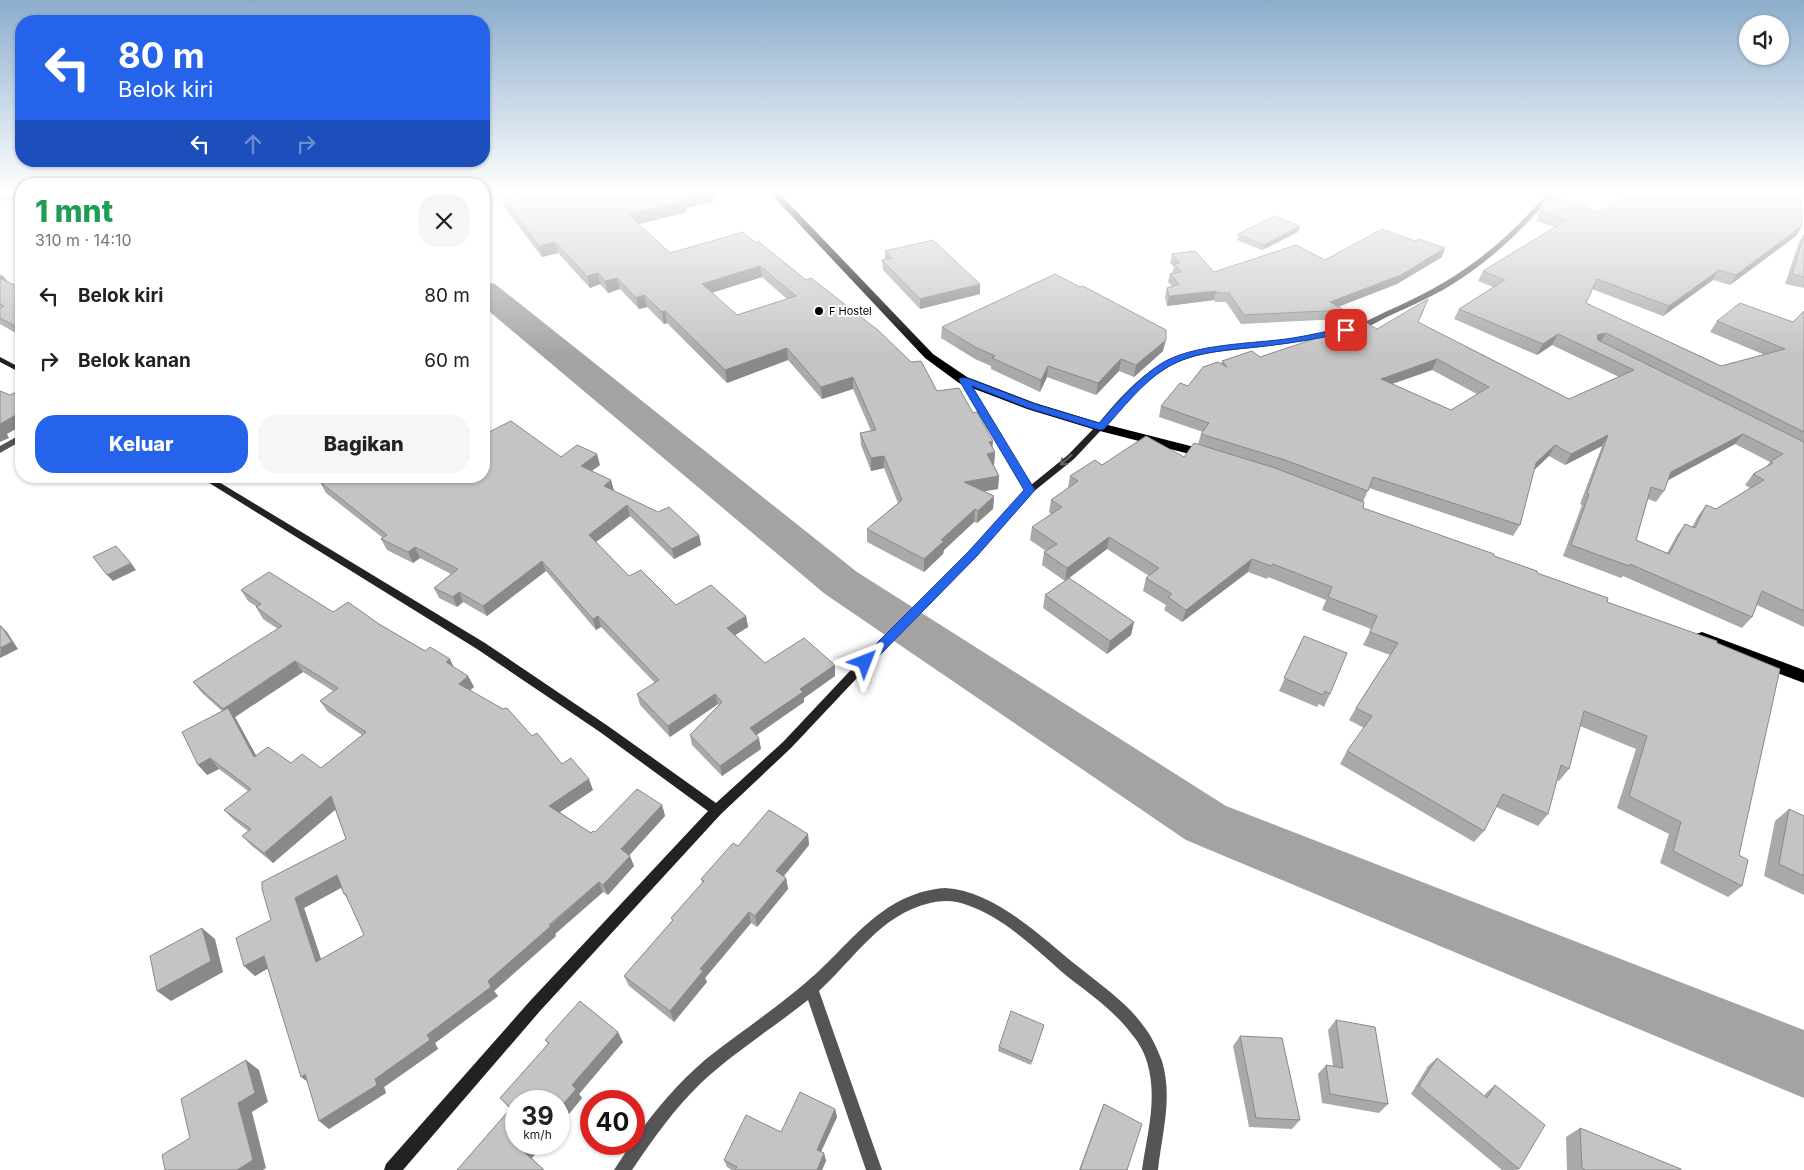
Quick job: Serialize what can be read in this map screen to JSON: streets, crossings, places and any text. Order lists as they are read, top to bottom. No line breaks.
{"places":["F Hostel"],"page":{"turn":["80 m","Belok kiri"],"heading":["1 mnt","310 m · 14:10"],"list":[{"name":"Belok kiri","value":"80 m"},{"name":"Belok kanan","value":"60 m"}],"buttons":["Keluar","Bagikan"],"speed":"39 km/h","limit":"40"}}
